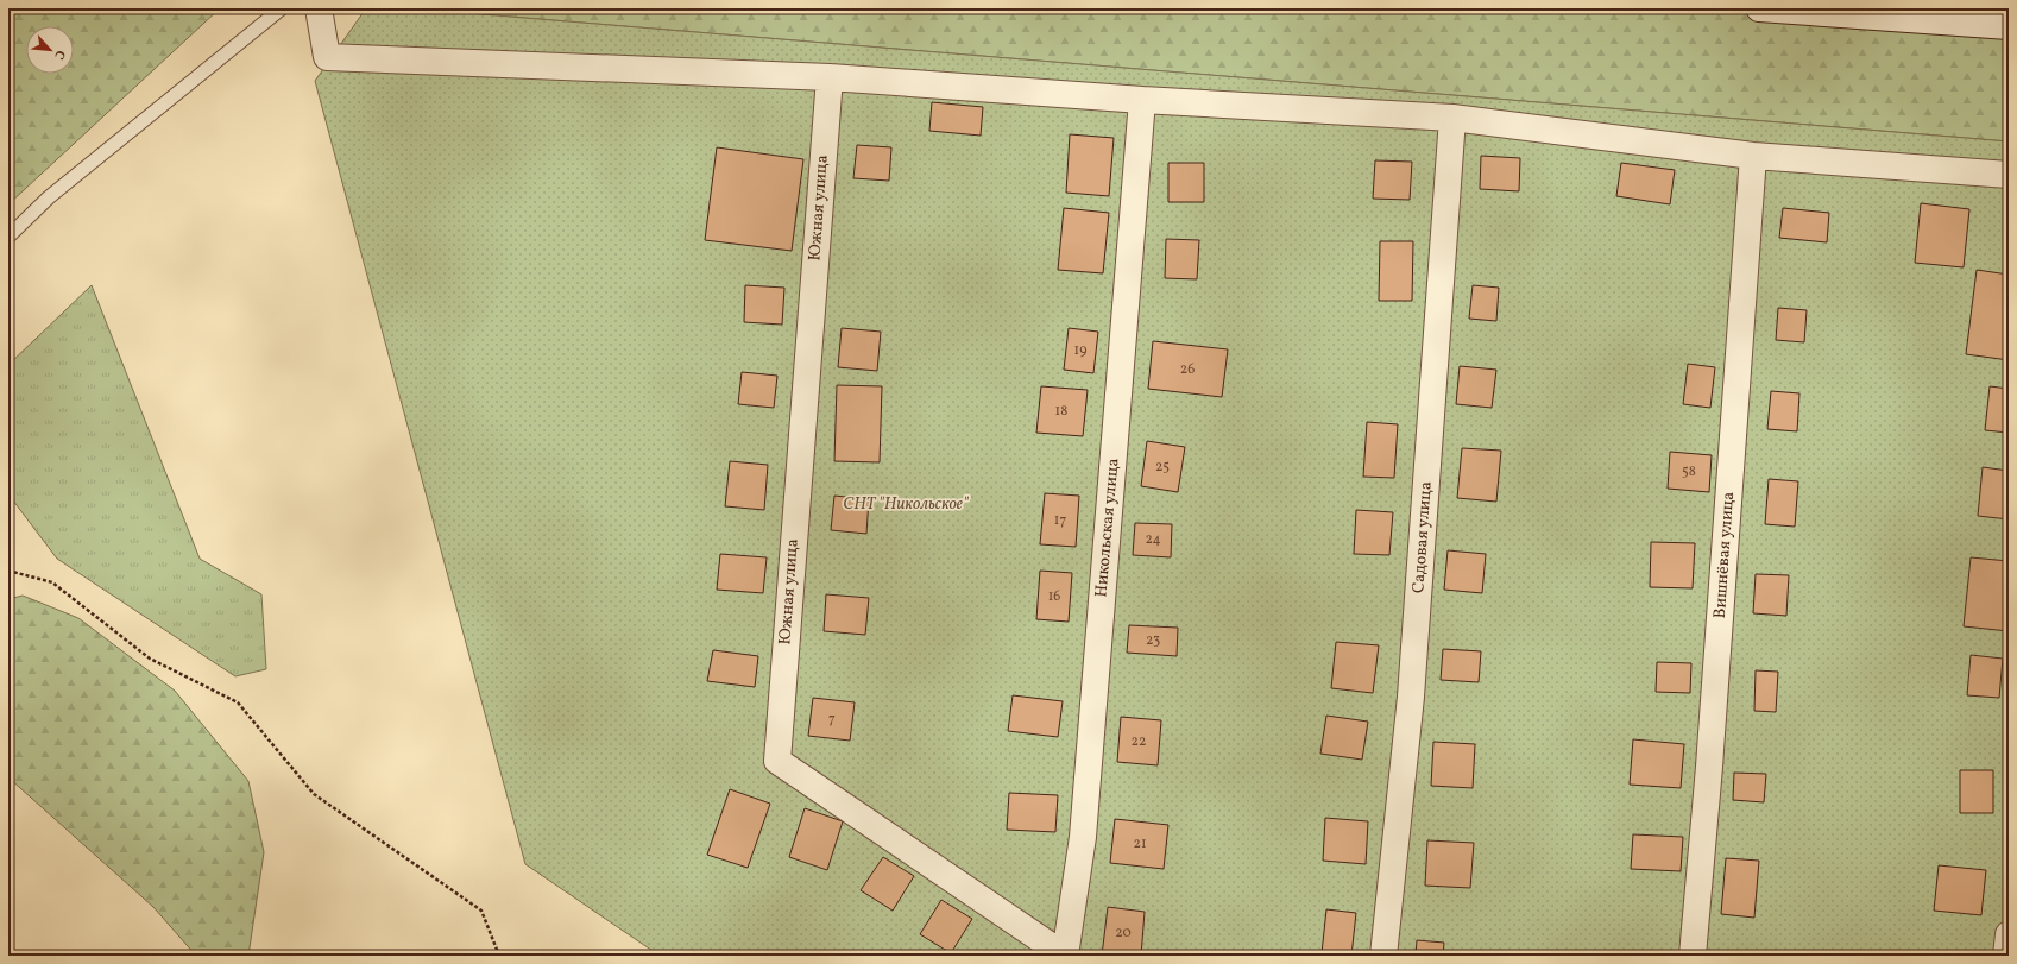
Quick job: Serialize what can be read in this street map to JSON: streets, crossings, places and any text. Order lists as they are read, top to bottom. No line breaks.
{"streets":{"street":["Южная улица","Никольская улица","Садовая улица","Вишнёвая улица"]},"crossings":[["Южная улица","Никольская улица"]],"parks":["СНТ \"Никольское\""],"house_numbers":["19","26","18","25","58","17","24","16","23","7","22","21","20"],"north":"bottom right"}
